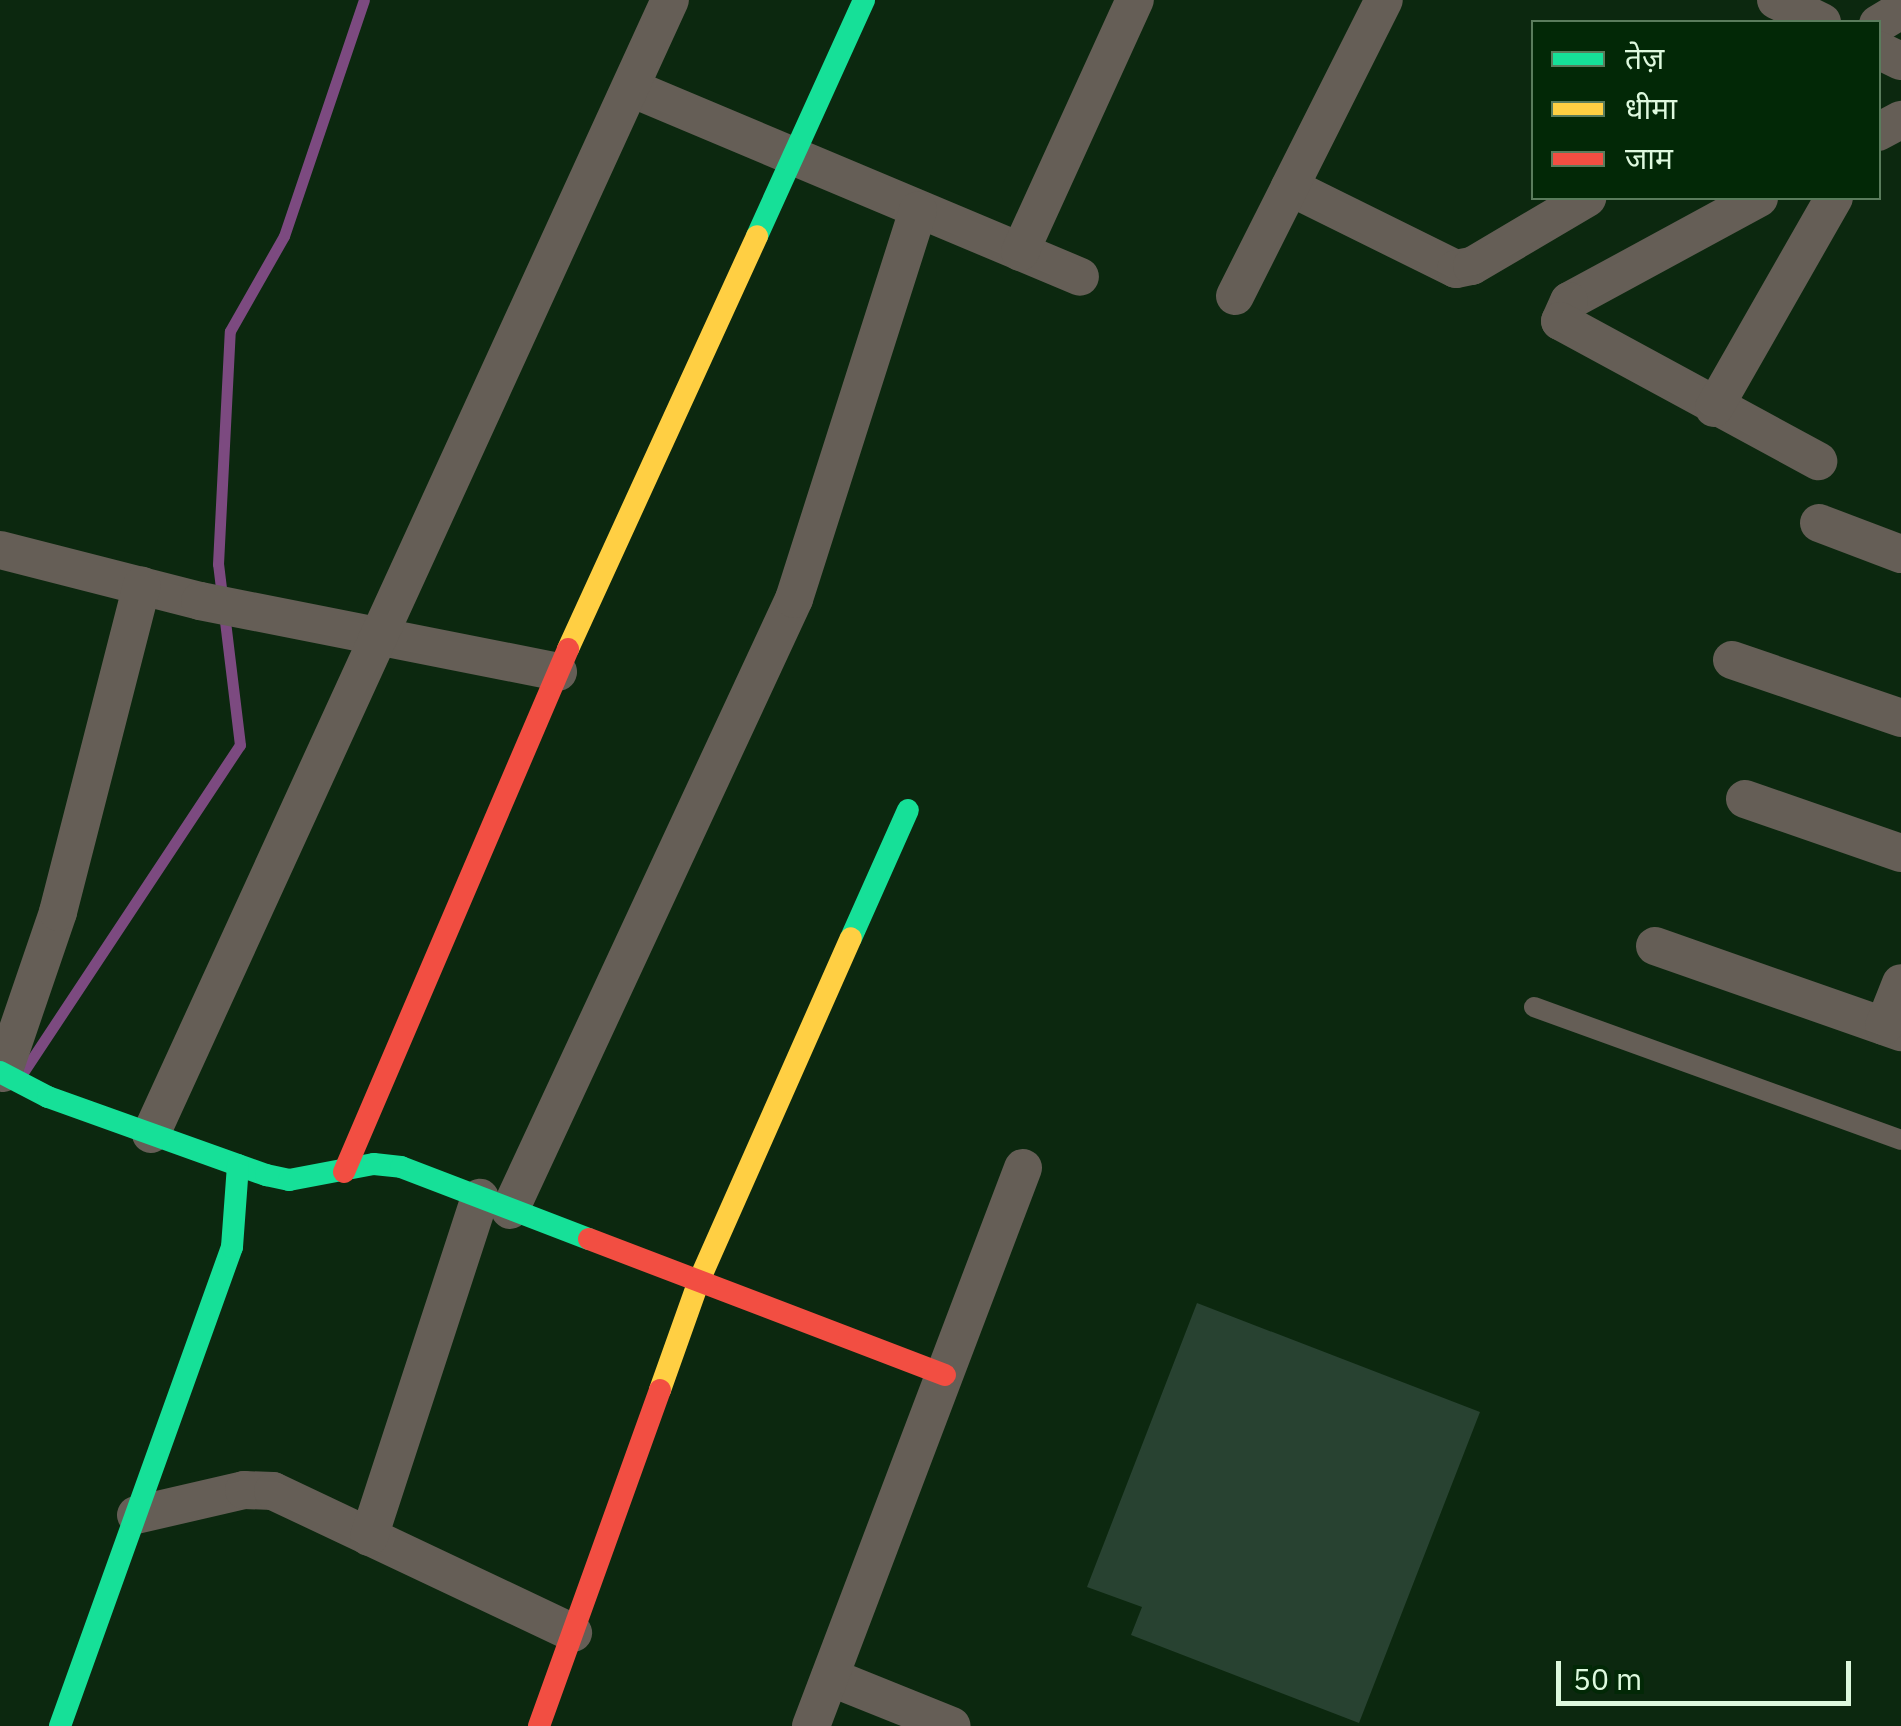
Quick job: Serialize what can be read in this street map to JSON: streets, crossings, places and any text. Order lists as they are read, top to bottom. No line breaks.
{"legend":["तेज़","धीमा","जाम"],"scale_bar":"50 m"}
